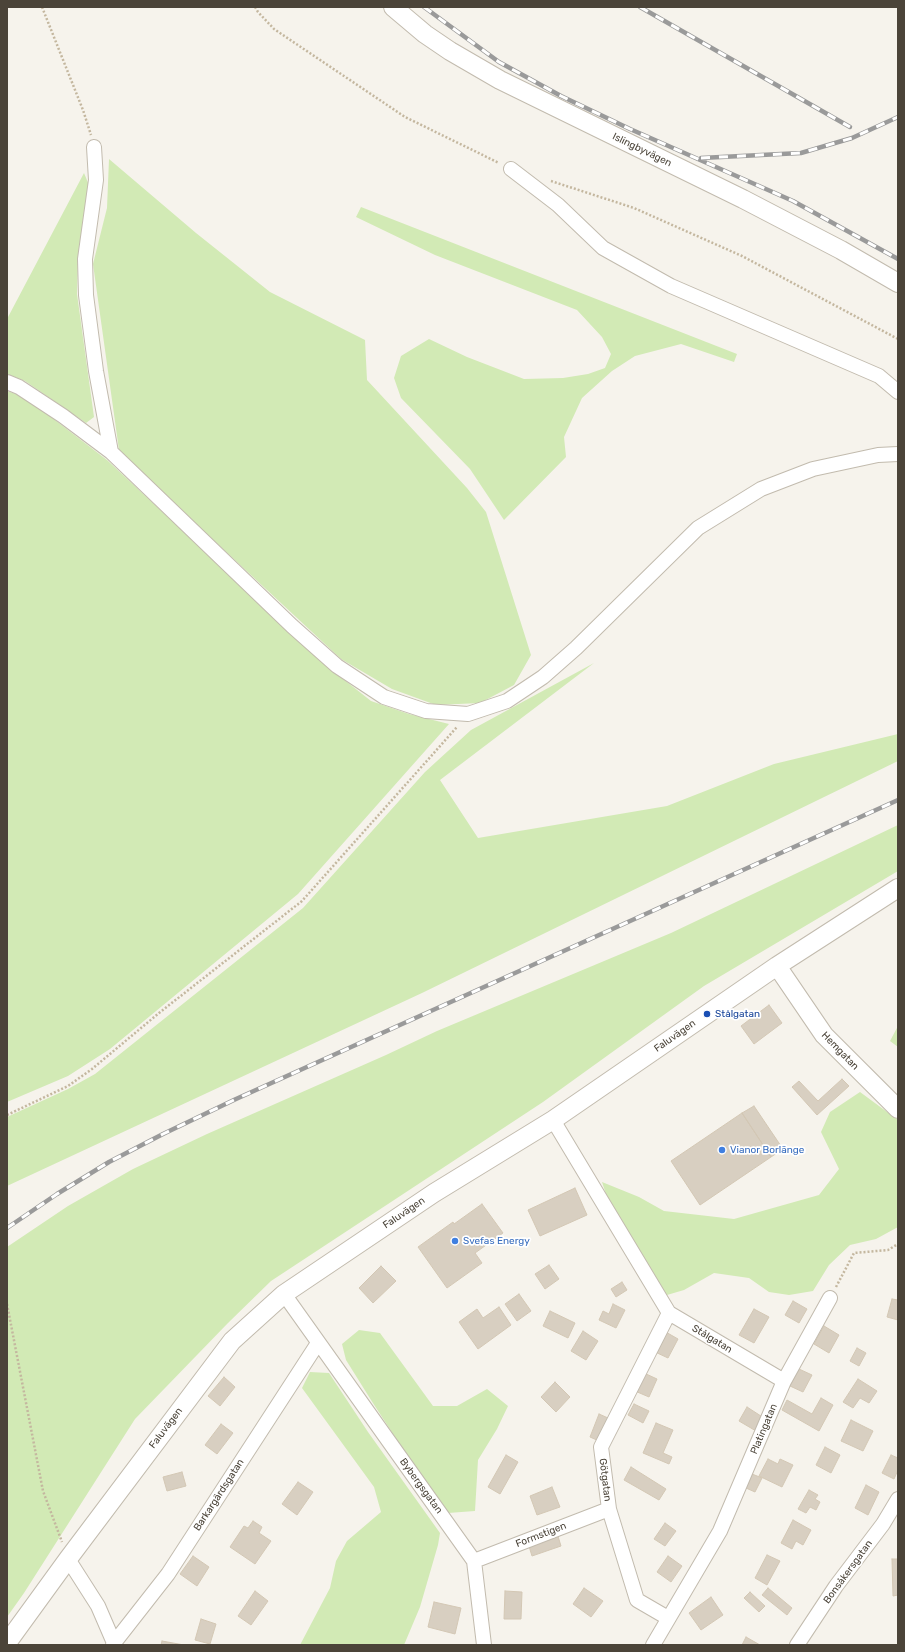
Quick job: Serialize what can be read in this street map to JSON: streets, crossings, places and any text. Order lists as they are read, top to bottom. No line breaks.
{"streets":{"street":["Islingbyvägen","Faluvägen","Hemgatan","Stålgatan","Platingatan","Götgatan","Bybergsgatan","Barkargärdsgatan","Formstigen","Bonsåkersgatan"]},"crossings":[["Faluvägen","Hemgatan"],["Faluvägen","Stålgatan"],["Faluvägen","Barkargärdsgatan"],["Stålgatan","Platingatan"],["Stålgatan","Götgatan"],["Platingatan","Götgatan"],["Götgatan","Formstigen"],["Bybergsgatan","Barkargärdsgatan"],["Bybergsgatan","Formstigen"]],"places":["Stålgatan","Vianor Borlänge","Svefas Energy"]}
